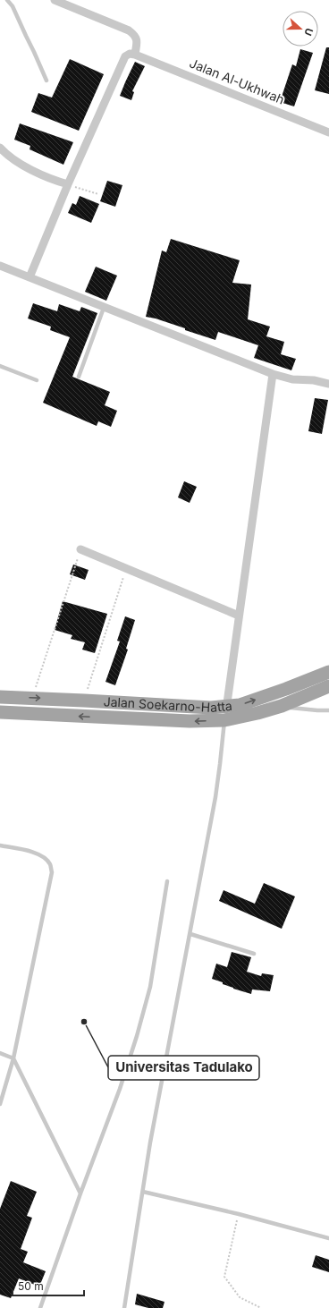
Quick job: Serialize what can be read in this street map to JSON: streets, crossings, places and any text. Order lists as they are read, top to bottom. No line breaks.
{"streets":{"main road":["Jalan Soekarno-Hatta"],"street":["Jalan Al-Ukhwah"]},"places":["Universitas Tadulako"],"scale_bar":"50 m","north":"right"}
